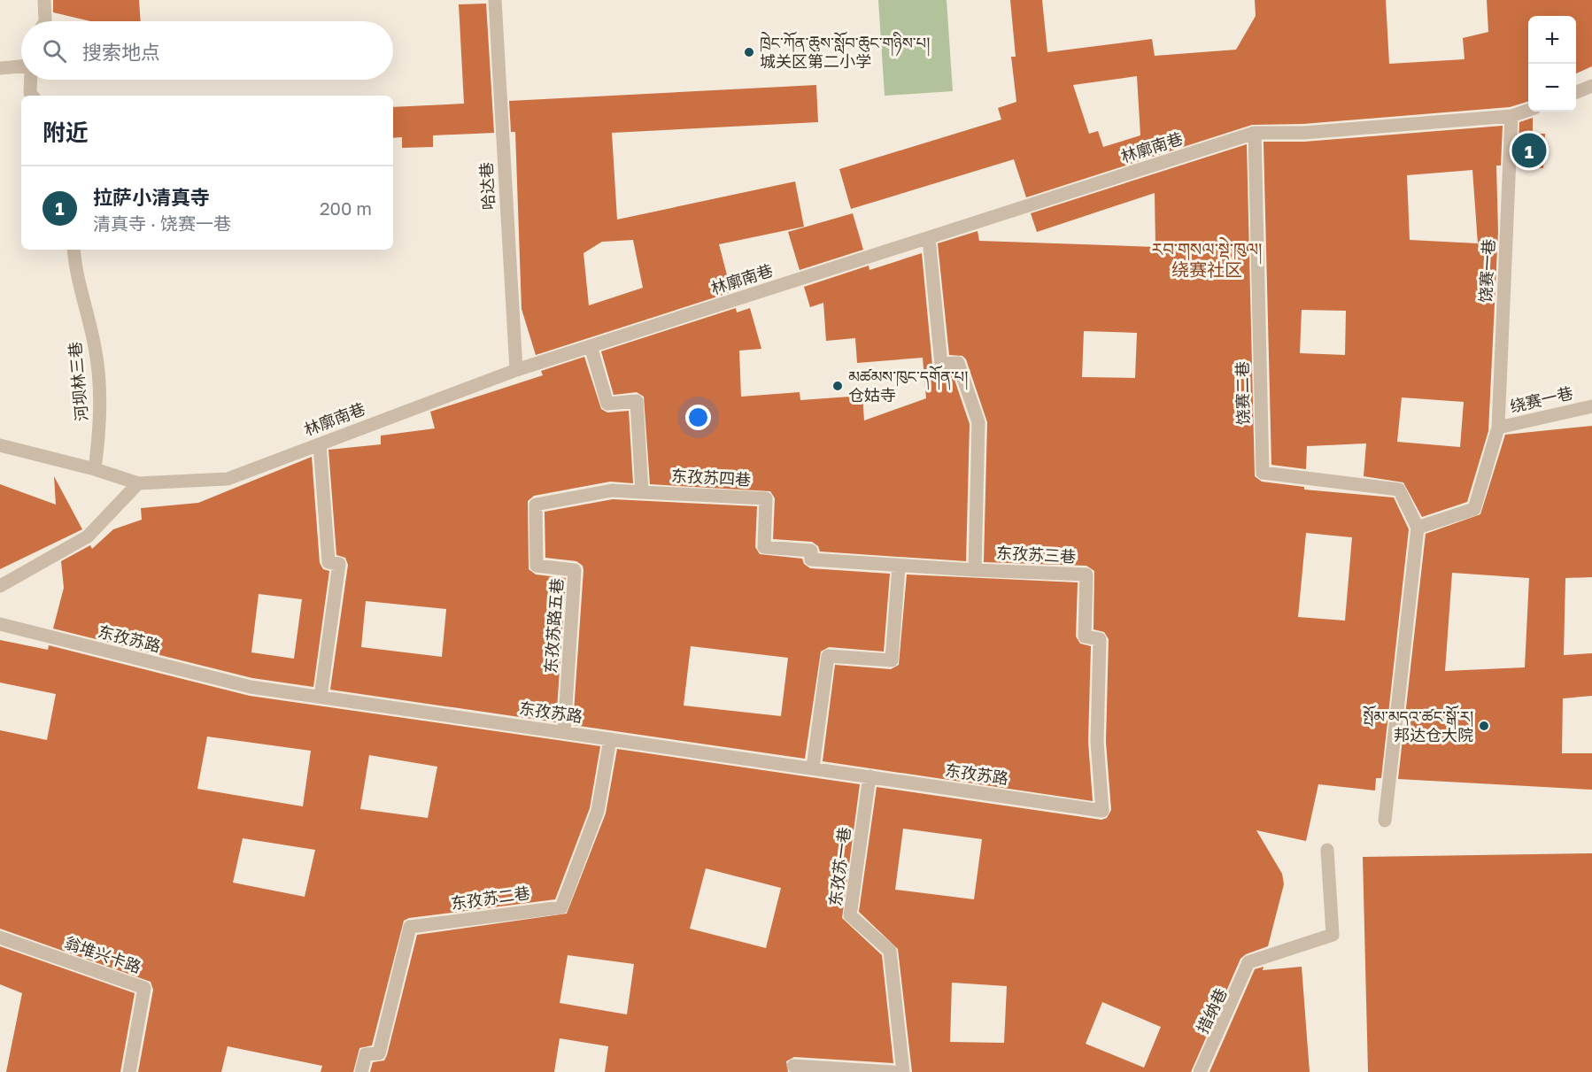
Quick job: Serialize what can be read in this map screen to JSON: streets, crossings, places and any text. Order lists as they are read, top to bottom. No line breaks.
{"streets":{"street":["林廓南巷","哈达巷","饶赛一巷","河坝林三巷","饶赛二巷","绕赛一巷","东孜苏四巷","东孜苏三巷","东孜苏路五巷","东孜苏路","东孜苏一巷","东孜苏二巷","翁堆兴卡路","措纳巷"]},"crossings":[["林廓南巷","哈达巷"],["林廓南巷","饶赛一巷"],["林廓南巷","饶赛二巷"],["林廓南巷","东孜苏三巷"],["饶赛一巷","饶赛二巷"],["饶赛一巷","绕赛一巷"],["东孜苏四巷","东孜苏三巷"],["东孜苏四巷","东孜苏路五巷"],["东孜苏三巷","东孜苏路"],["东孜苏路五巷","东孜苏路"],["东孜苏路","东孜苏一巷"],["东孜苏路","东孜苏二巷"]],"districts":["རབ་གསལ་སྡེ་ཁུལ། 绕赛社区"],"places":["ཁྲེང་ཀོན་ཆུས་སློབ་ཆུང་གཉིས་པ། 城关区第二小学","མཚམས་ཁུང་དགོན་པ། 仓姑寺","སྤོམ་མདའ་ཚང་སྒོ་ར། 邦达仓大院"],"page":{"map_buttons":["+","−"],"search":"搜索地点","heading":"附近","pins":"1","list":[{"mark":"1","name":"拉萨小清真寺","note":"清真寺 · 饶赛一巷","value":"200 m"}]}}
